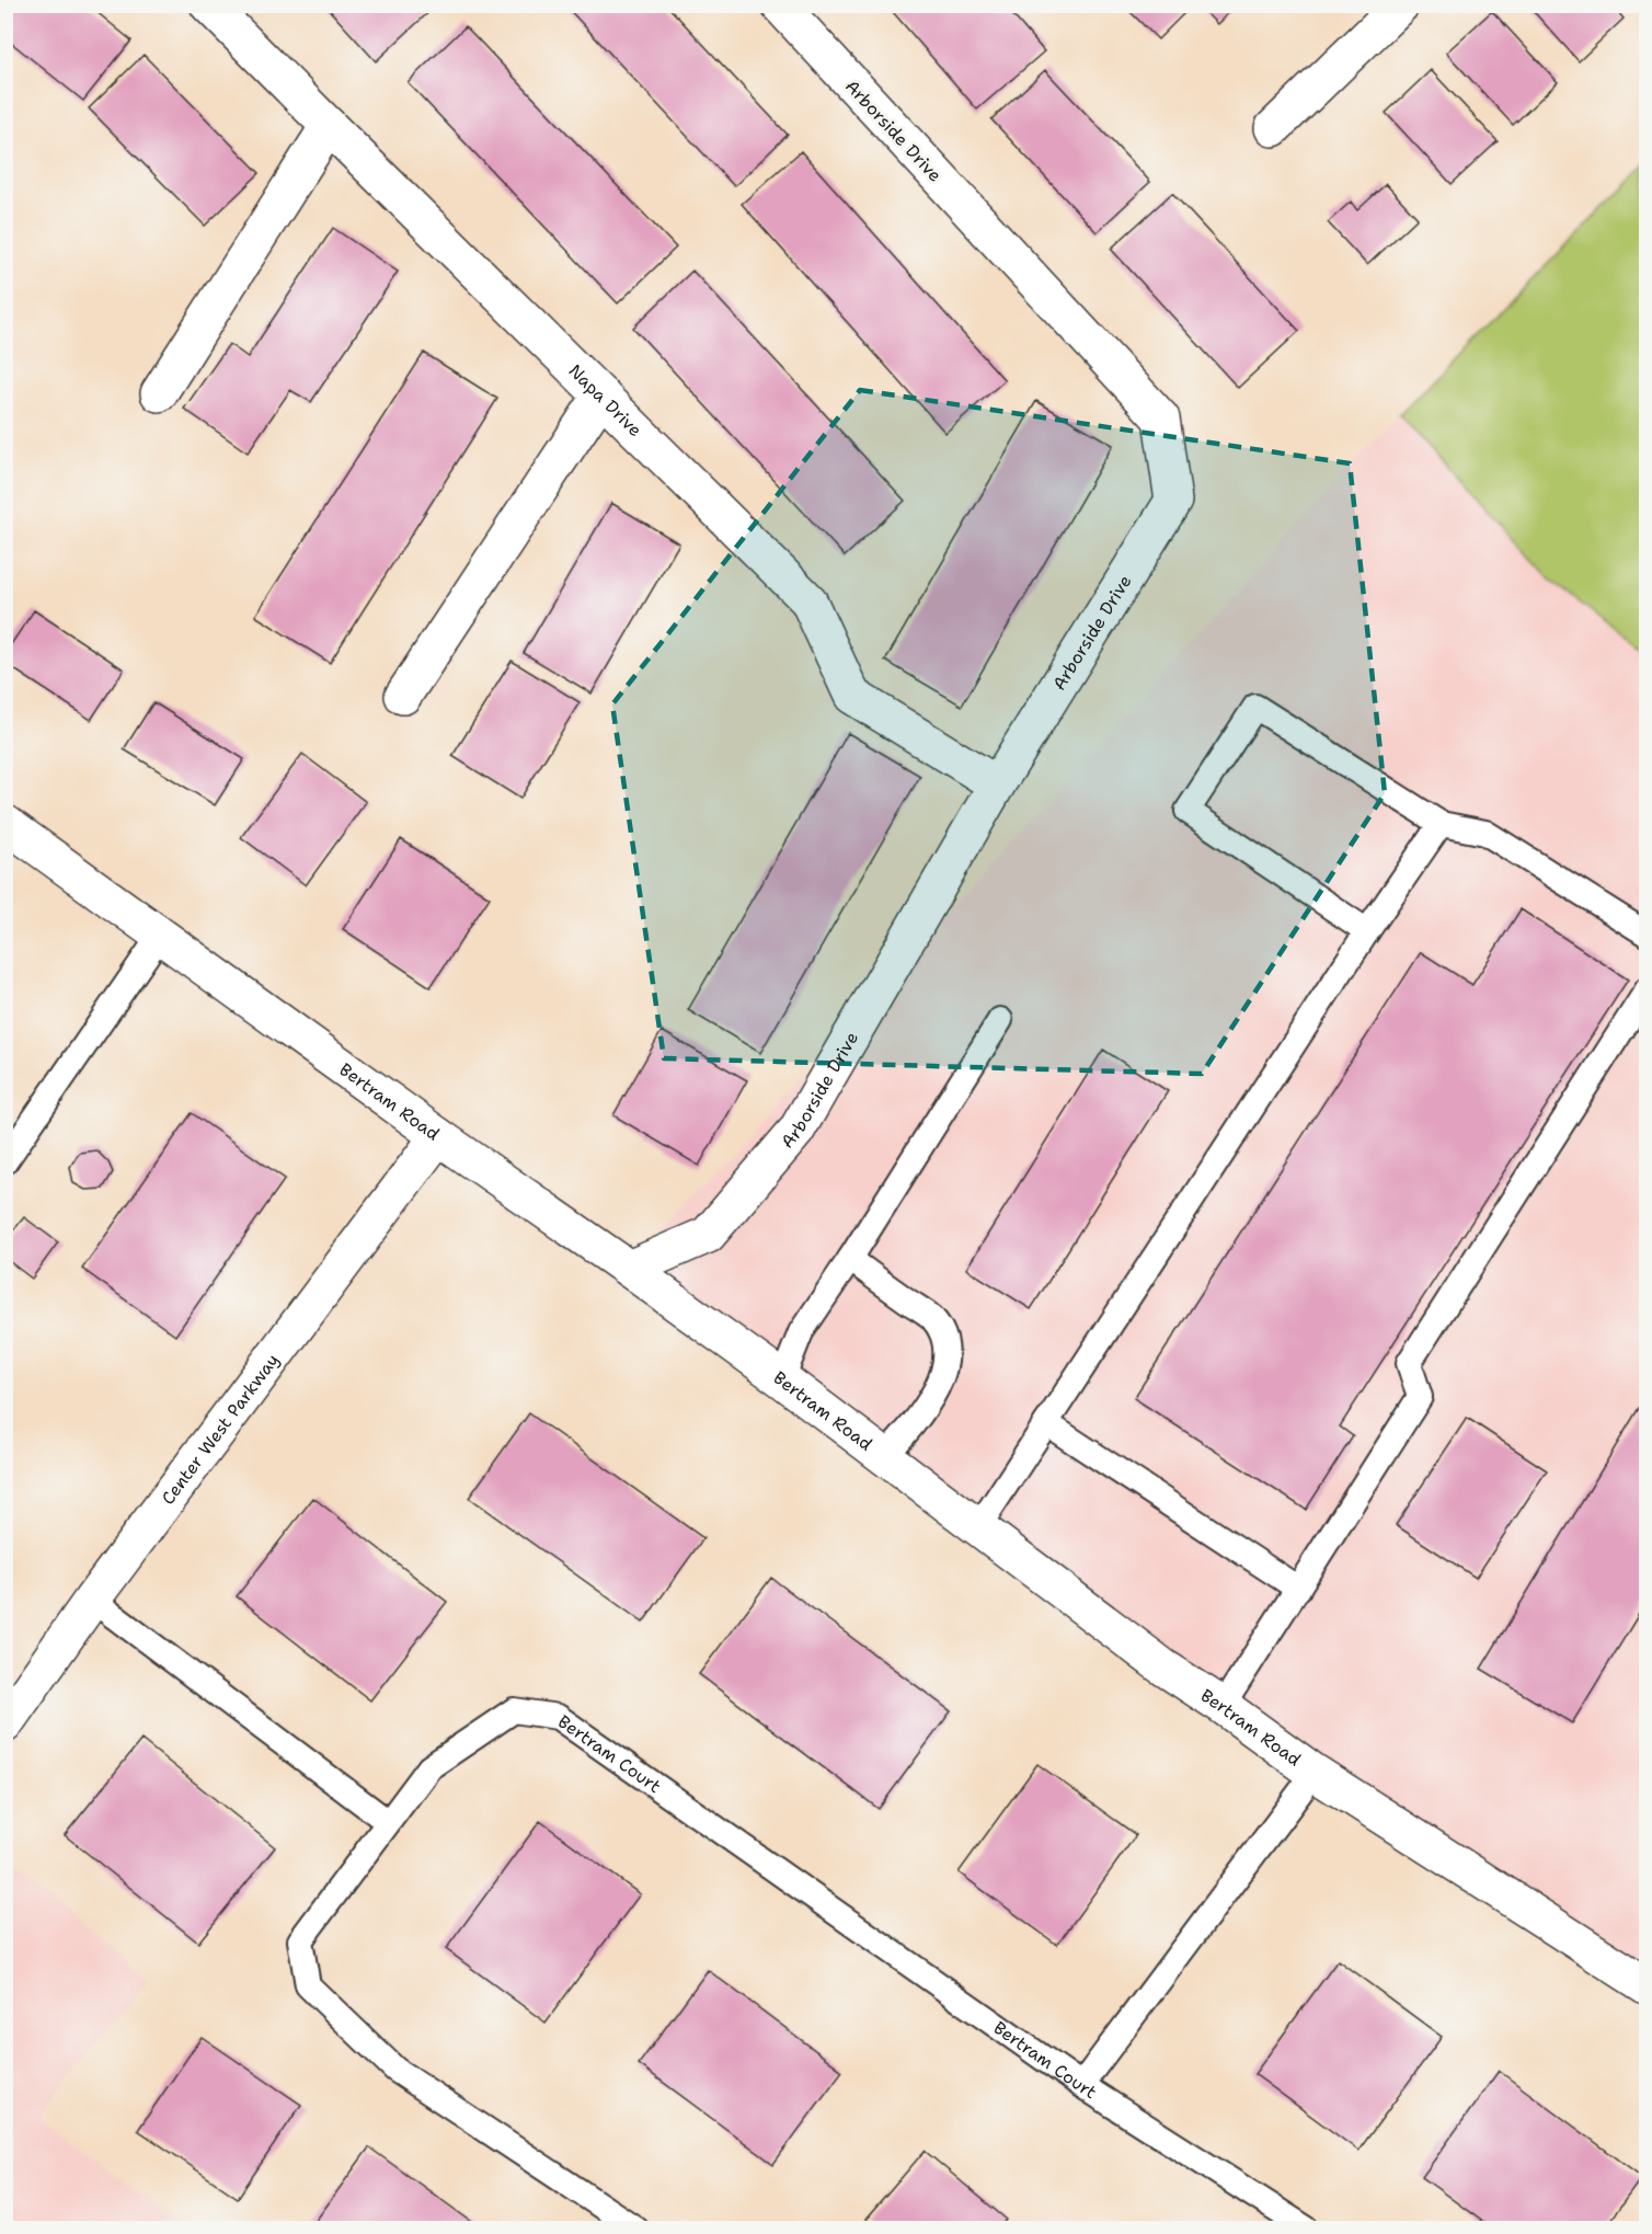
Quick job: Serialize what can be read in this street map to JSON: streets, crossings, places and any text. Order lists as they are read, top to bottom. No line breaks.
{"streets":{"street":["Arborside Drive","Napa Drive","Bertram Road","Center West Parkway"],"lane":["Bertram Court"]},"crossings":[["Arborside Drive","Napa Drive"],["Arborside Drive","Bertram Road"],["Bertram Road","Center West Parkway"]]}
